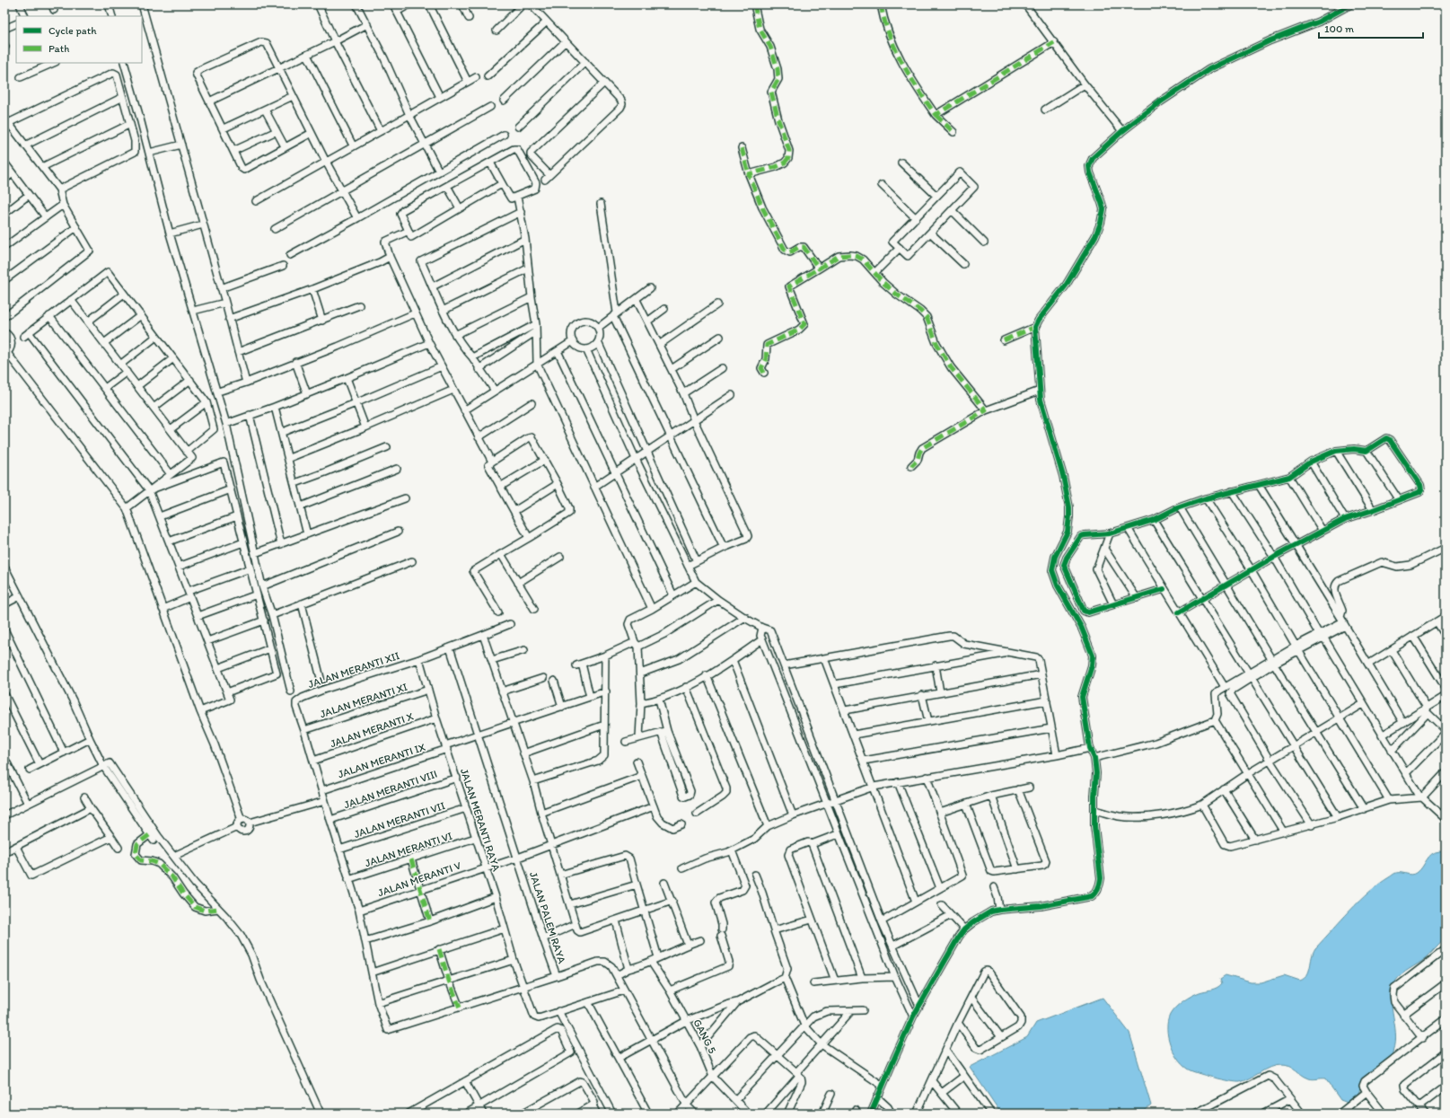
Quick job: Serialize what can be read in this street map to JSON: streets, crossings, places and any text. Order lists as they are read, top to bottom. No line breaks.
{"streets":{"street":["JALAN MERANTI XII","JALAN MERANTI XI","JALAN MERANTI X","JALAN MERANTI IX","JALAN MERANTI VIII","JALAN MERANTI VII","JALAN MERANTI RAYA","JALAN MERANTI VI","JALAN MERANTI V","JALAN PALEM RAYA","GANG 5"]},"crossings":[["JALAN MERANTI XII","JALAN MERANTI XI"],["JALAN MERANTI XII","JALAN MERANTI RAYA"],["JALAN MERANTI XII","JALAN PALEM RAYA"],["JALAN MERANTI XI","JALAN MERANTI RAYA"],["JALAN MERANTI X","JALAN MERANTI RAYA"],["JALAN MERANTI IX","JALAN MERANTI RAYA"],["JALAN MERANTI IX","JALAN PALEM RAYA"],["JALAN MERANTI VIII","JALAN MERANTI RAYA"],["JALAN MERANTI VII","JALAN MERANTI RAYA"],["JALAN MERANTI RAYA","JALAN MERANTI VI"],["JALAN MERANTI RAYA","JALAN MERANTI V"],["JALAN MERANTI V","JALAN PALEM RAYA"]],"legend":["Cycle path","Path"],"scale_bar":"100 m"}
